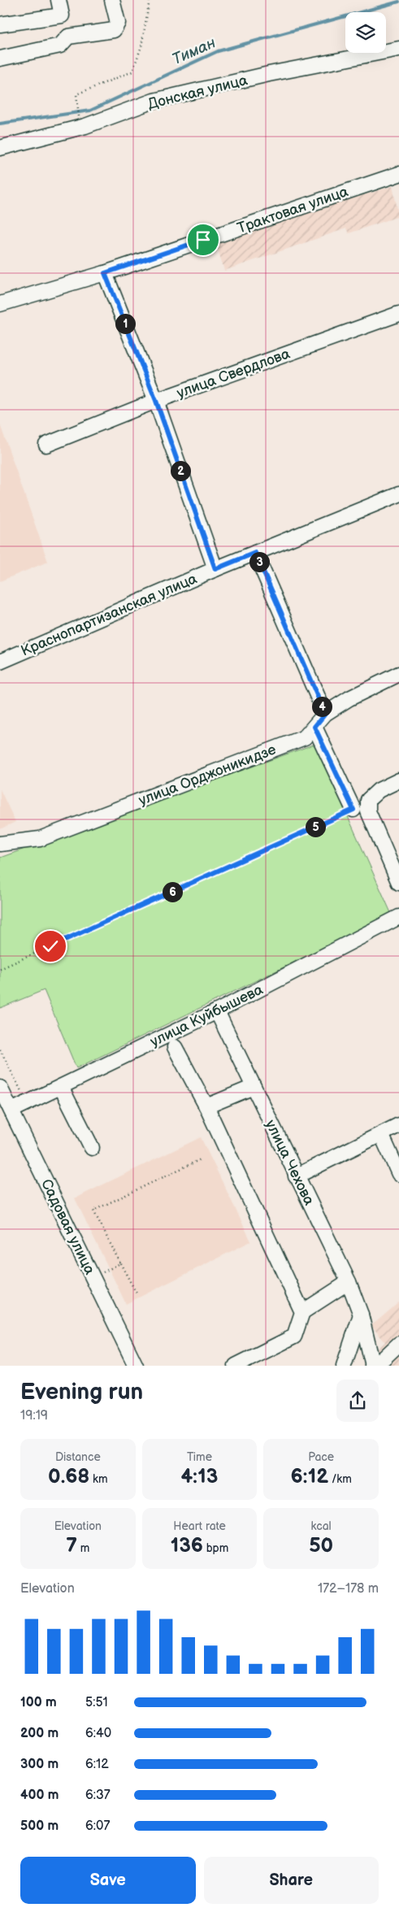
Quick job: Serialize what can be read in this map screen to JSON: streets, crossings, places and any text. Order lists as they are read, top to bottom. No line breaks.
{"streets":{"street":["Донская улица","Трактовая улица","улица Свердлова","Краснопартизанская улица","улица Орджоникидзе","улица Куйбышева","улица Чехова","Садовая улица"]},"crossings":[["улица Куйбышева","улица Чехова"],["улица Куйбышева","Садовая улица"]],"water":["Тиман"],"page":{"pins":["1","2","3","4","5","6"],"heading":["Evening run","19:19"],"stats":[["Distance","0.68 km"],["Time","4:13"],["Pace","6:12 /km"],["Elevation","7 m"],["Heart rate","136 bpm"],["kcal","50"]],"chart":["Elevation","172–178 m"],"list":[{"name":"100 m","note":"5:51"},{"name":"200 m","note":"6:40"},{"name":"300 m","note":"6:12"},{"name":"400 m","note":"6:37"},{"name":"500 m","note":"6:07"}],"buttons":["Save","Share"]}}
